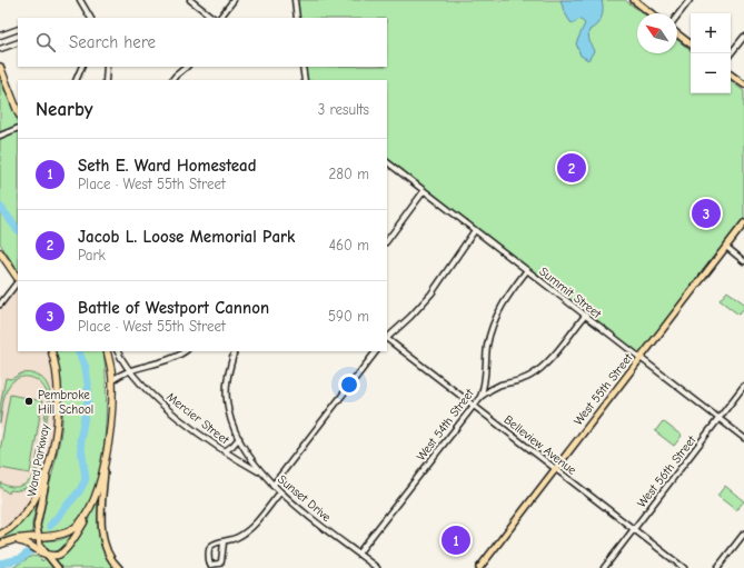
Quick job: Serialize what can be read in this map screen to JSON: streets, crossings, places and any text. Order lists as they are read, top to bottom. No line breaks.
{"streets":{"highway":["Ward Parkway"],"main road":["West 55th Street"],"street":["Summit Street","Mercier Street","West 54th Street","Belleview Avenue","West 56th Street","Sunset Drive"]},"crossings":[["Summit Street","West 55th Street"],["Summit Street","West 54th Street"],["Summit Street","West 56th Street"],["West 55th Street","Belleview Avenue"],["Mercier Street","Sunset Drive"],["West 54th Street","Belleview Avenue"],["West 54th Street","Sunset Drive"],["Belleview Avenue","West 56th Street"]],"places":["Pembroke Hill School"],"north":"top left","page":{"map_buttons":["+","−"],"search":"Search here","heading":["Nearby","3 results"],"list":[{"mark":"1","name":"Seth E. Ward Homestead","note":"Place · West 55th Street","value":"280 m"},{"mark":"2","name":"Jacob L. Loose Memorial Park","note":"Park","value":"460 m"},{"mark":"3","name":"Battle of Westport Cannon","note":"Place · West 55th Street","value":"590 m"}],"pins":["2","3","1"]}}
